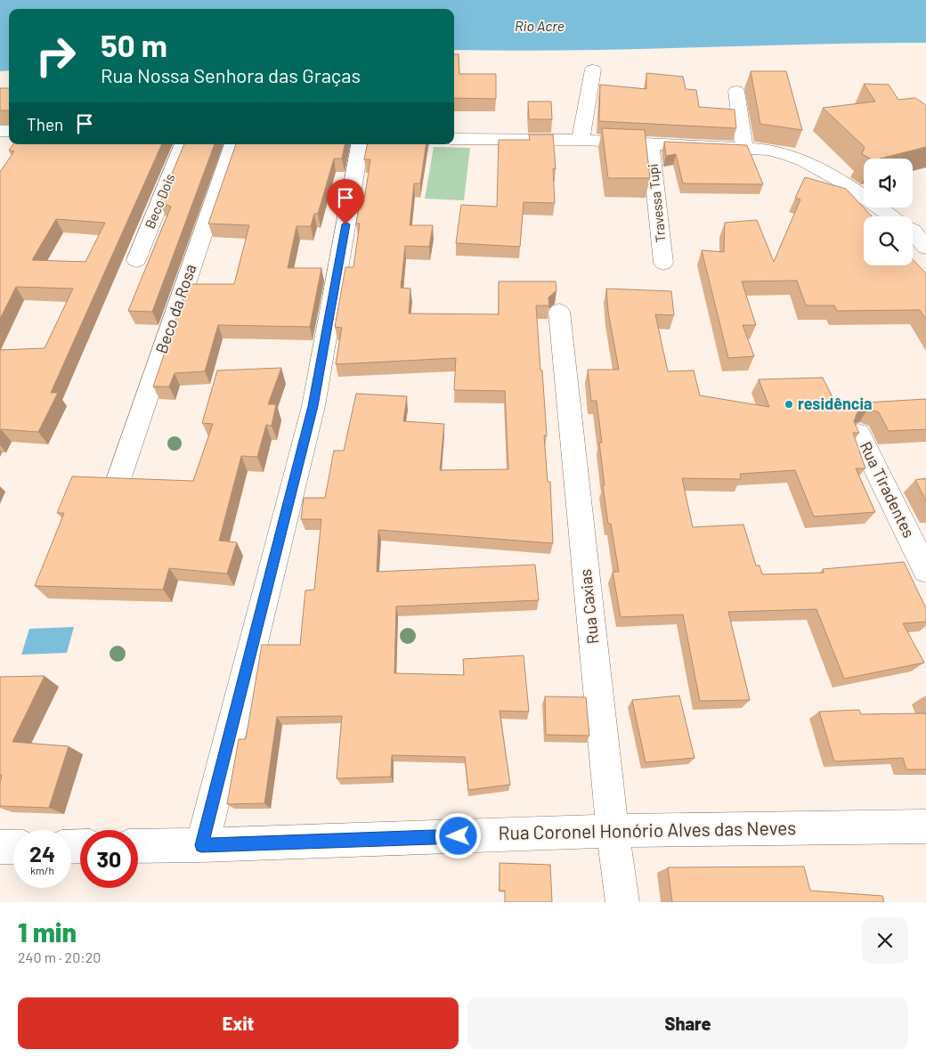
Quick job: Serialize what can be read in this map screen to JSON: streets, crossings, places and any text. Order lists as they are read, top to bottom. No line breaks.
{"streets":{"street":["Beco Dois","Travessa Tupi","Beco da Rosa","Rua Tiradentes","Rua Caxias","Rua Coronel Honório Alves das Neves"]},"crossings":[["Rua Caxias","Rua Coronel Honório Alves das Neves"]],"water":["Rio Acre"],"places":["residência"],"page":{"turn":["50 m","Rua Nossa Senhora das Graças"],"then":"Then","speed":"24 km/h","limit":"30","heading":["1 min","240 m · 20:20"],"buttons":["Exit","Share"]}}
